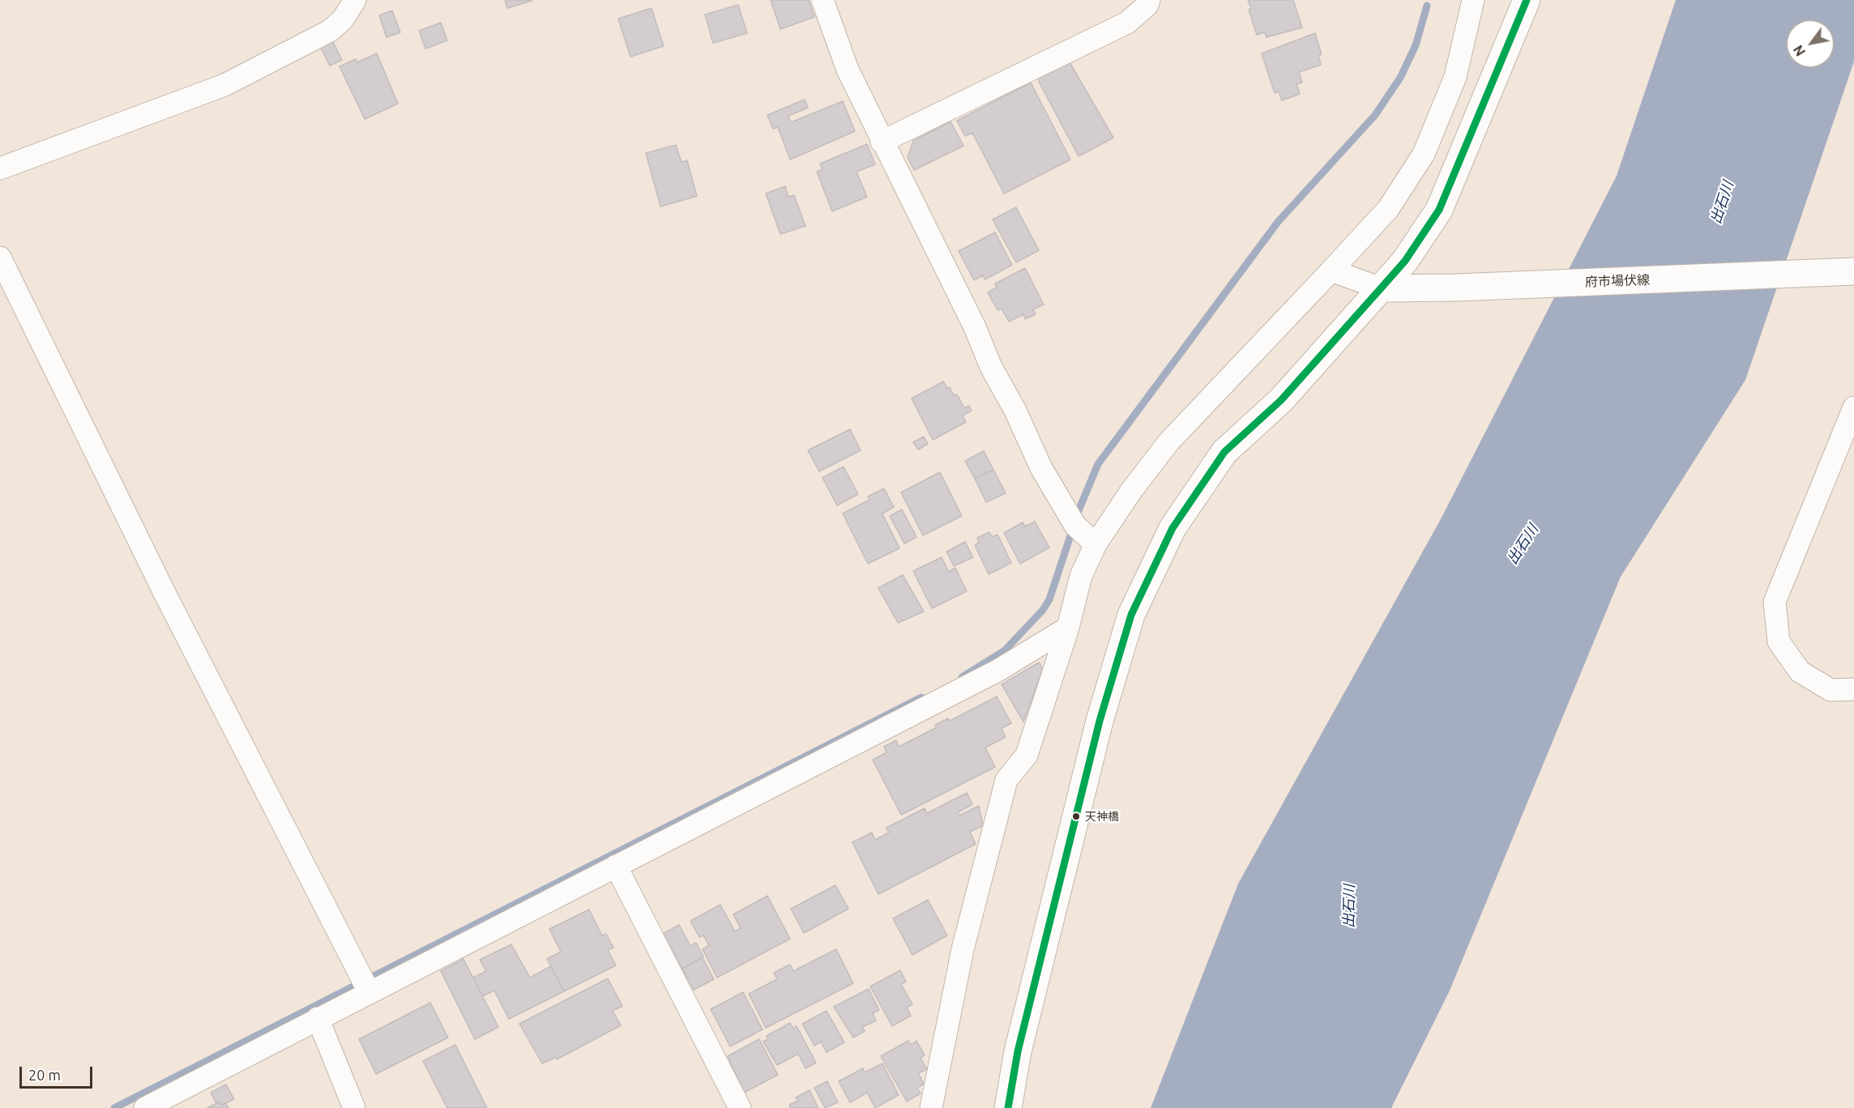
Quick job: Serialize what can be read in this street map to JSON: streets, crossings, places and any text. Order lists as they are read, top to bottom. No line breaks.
{"streets":{"main road":["府市場伏線"]},"water":["出石川"],"places":["天神橋"],"scale_bar":"20 m","north":"bottom left"}
